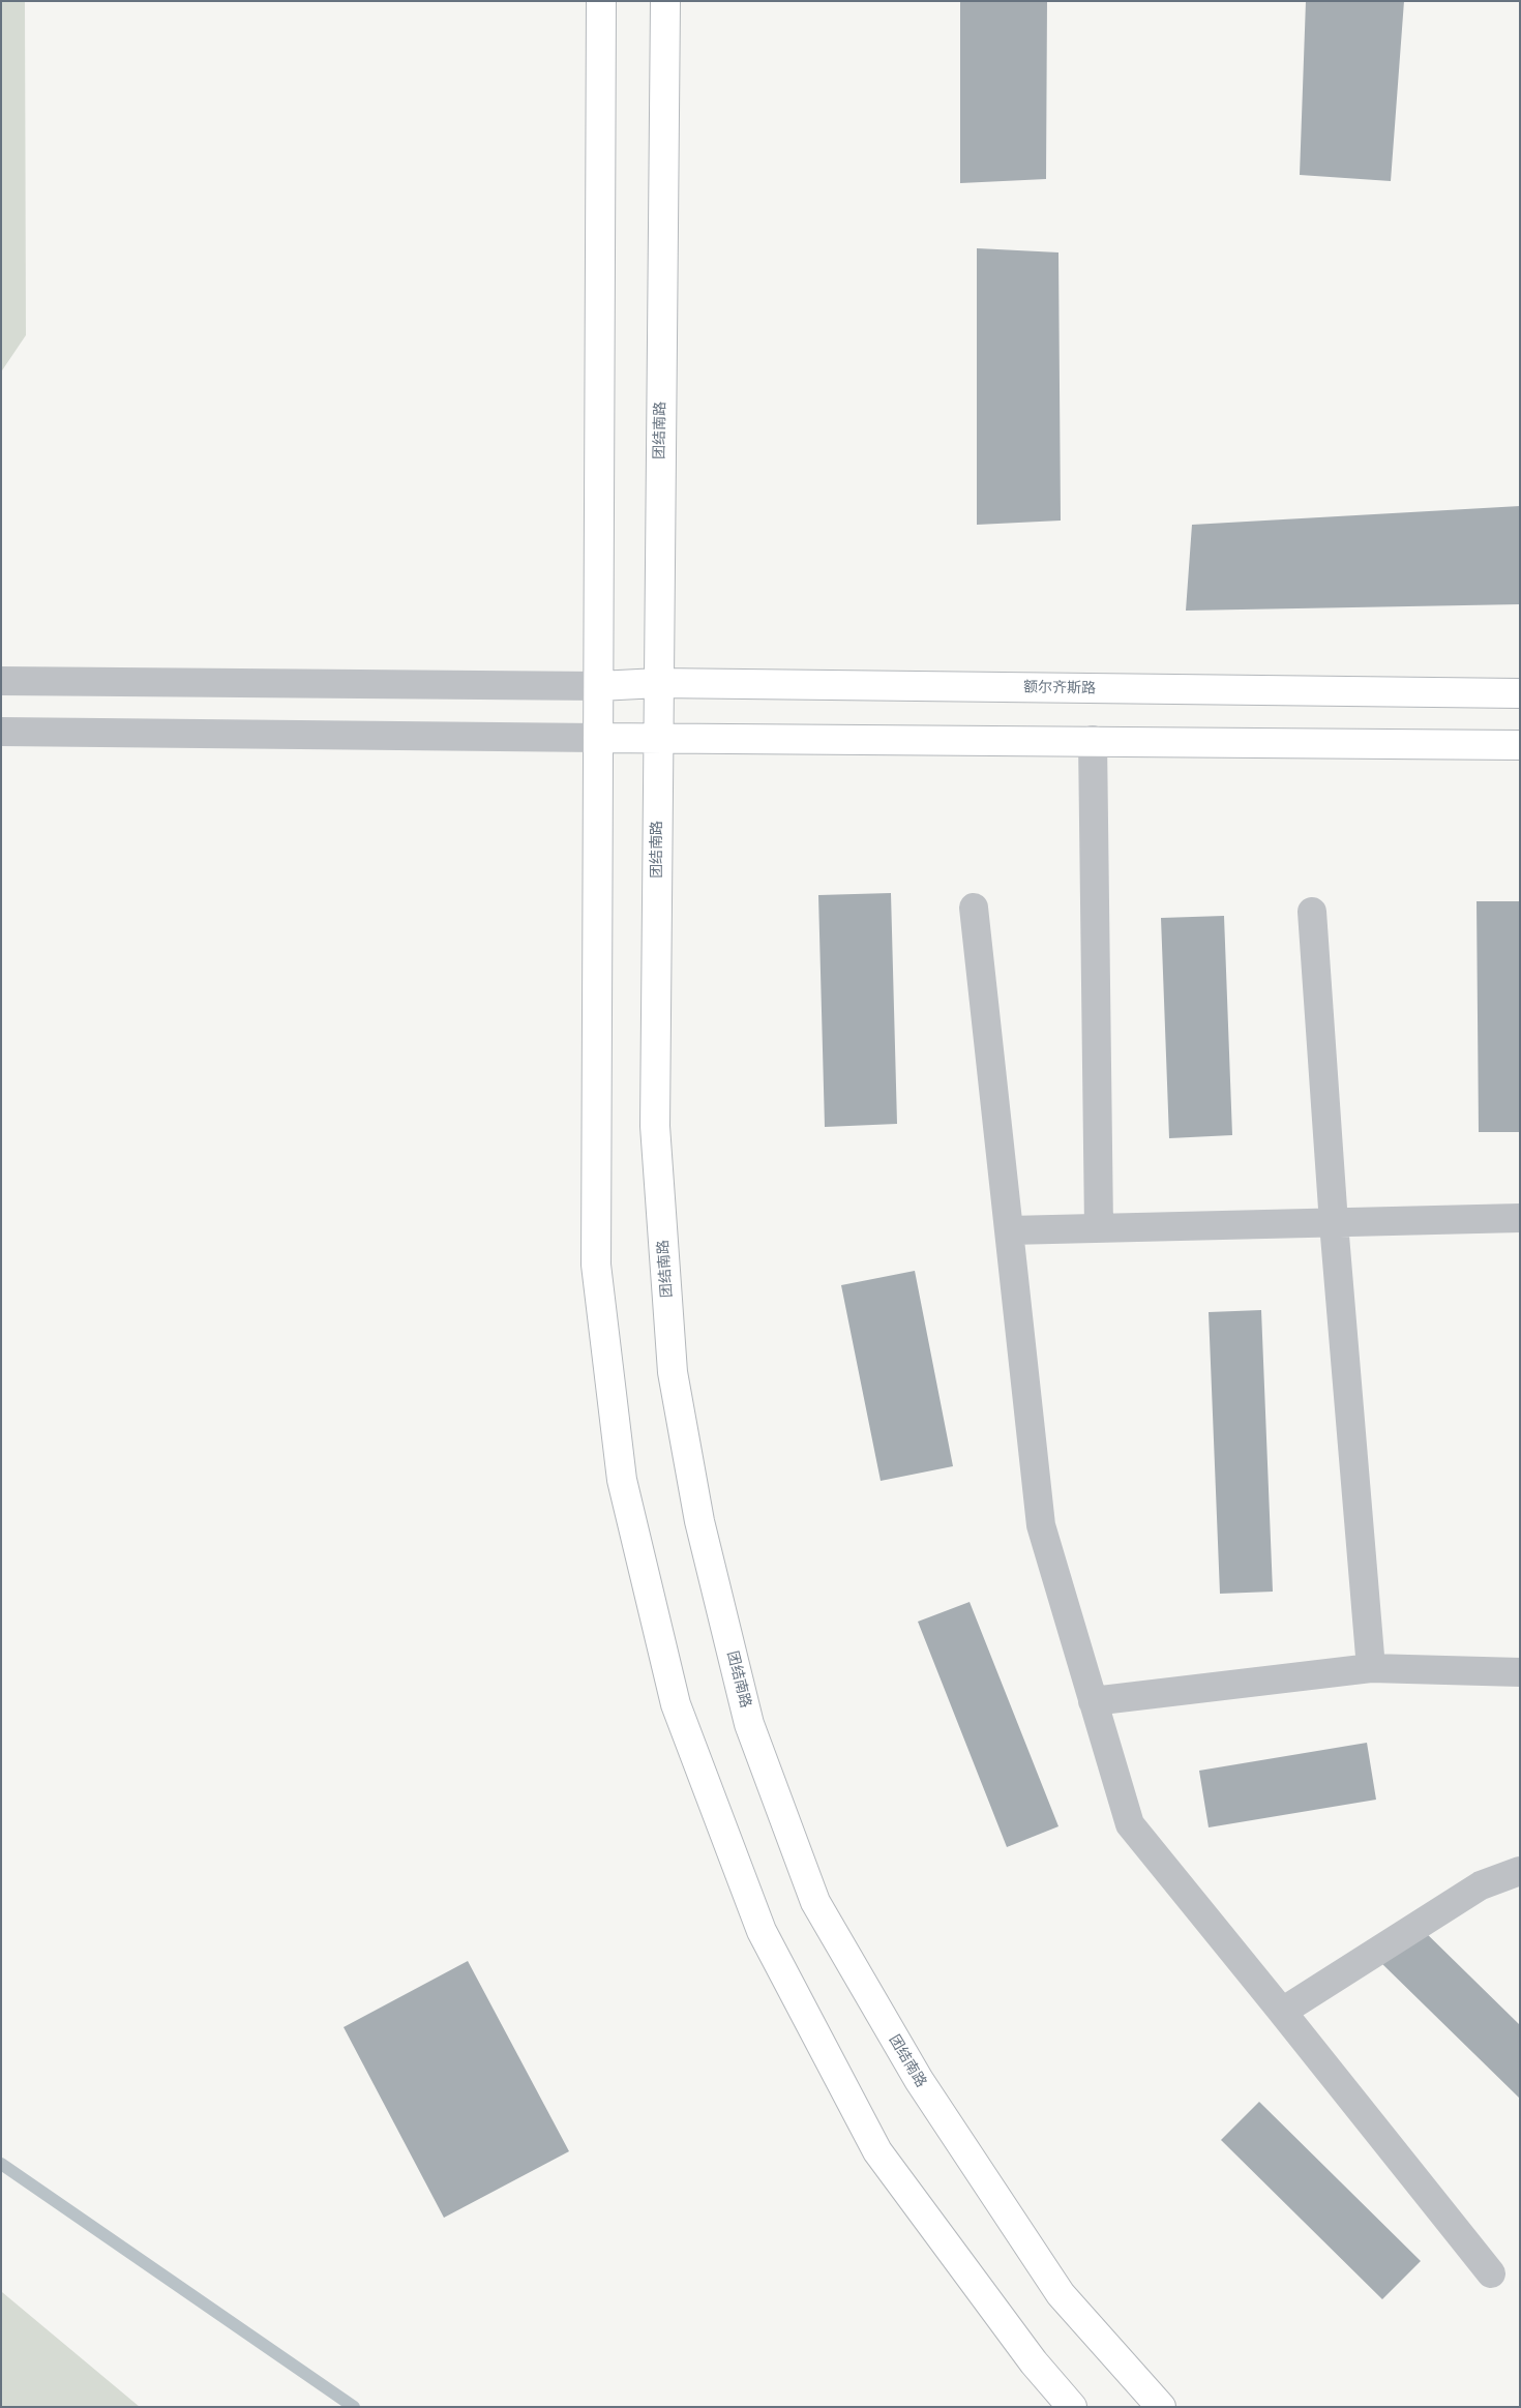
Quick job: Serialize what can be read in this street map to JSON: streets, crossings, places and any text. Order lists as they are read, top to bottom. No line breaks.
{"streets":{"main road":["团结南路","额尔齐斯路"]},"crossings":[["团结南路","额尔齐斯路"]]}
